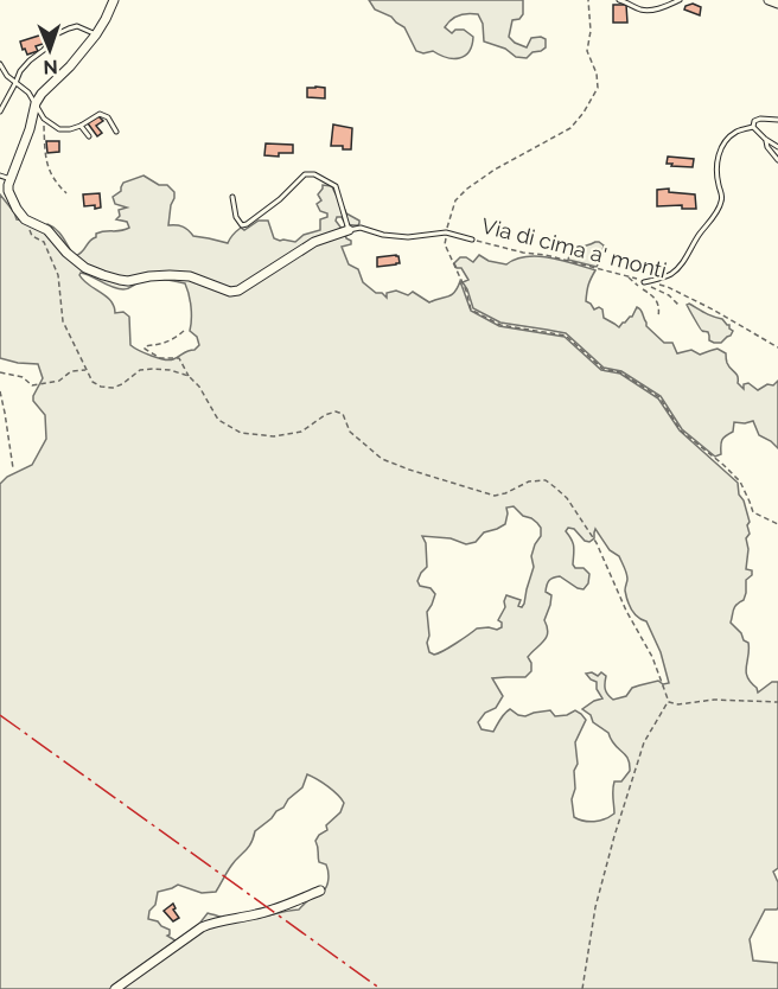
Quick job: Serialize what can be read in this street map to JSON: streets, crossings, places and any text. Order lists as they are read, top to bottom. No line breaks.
{"streets":{"lane":["Via di cima a' monti"]},"north":"bottom"}
